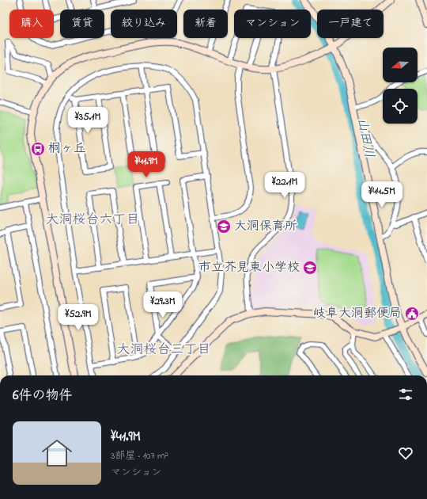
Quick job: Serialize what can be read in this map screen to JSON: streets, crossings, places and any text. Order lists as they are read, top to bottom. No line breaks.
{"districts":["大洞桜台六丁目","大洞桜台三丁目"],"water":["山田川"],"places":{"bus stop":["桐ヶ丘"],"school or university":["大洞保育所","市立芥見東小学校"],"public building":["岐阜大洞郵便局"]},"north":"left","page":{"chip":["購入","賃貸","絞り込み","新着","マンション","一戸建て"],"price":["¥35.1M","¥41.9M","¥22.1M","¥44.5M","¥29.3M","¥52.9M"],"heading":"6件の物件","list":[{"name":"¥41.9M","note":"3部屋 · 107 m² · マンション"}]}}
